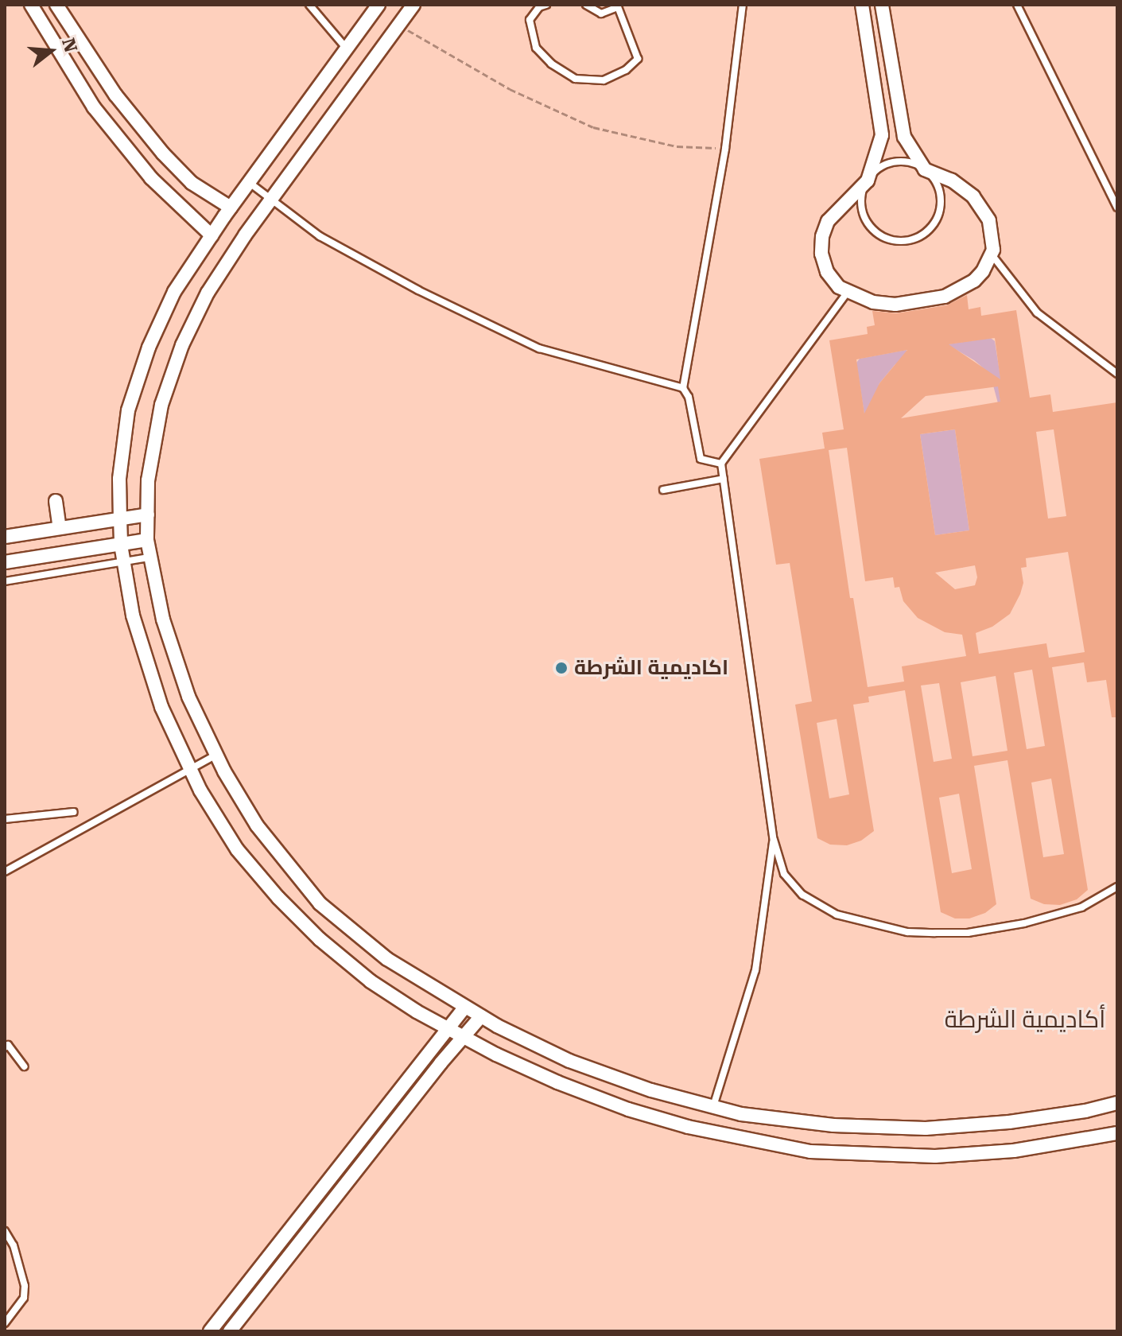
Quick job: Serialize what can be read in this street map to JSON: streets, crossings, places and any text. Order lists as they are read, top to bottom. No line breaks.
{"districts":["أكاديمية الشرطة"],"places":["اكاديمية الشرطة"],"north":"right"}
